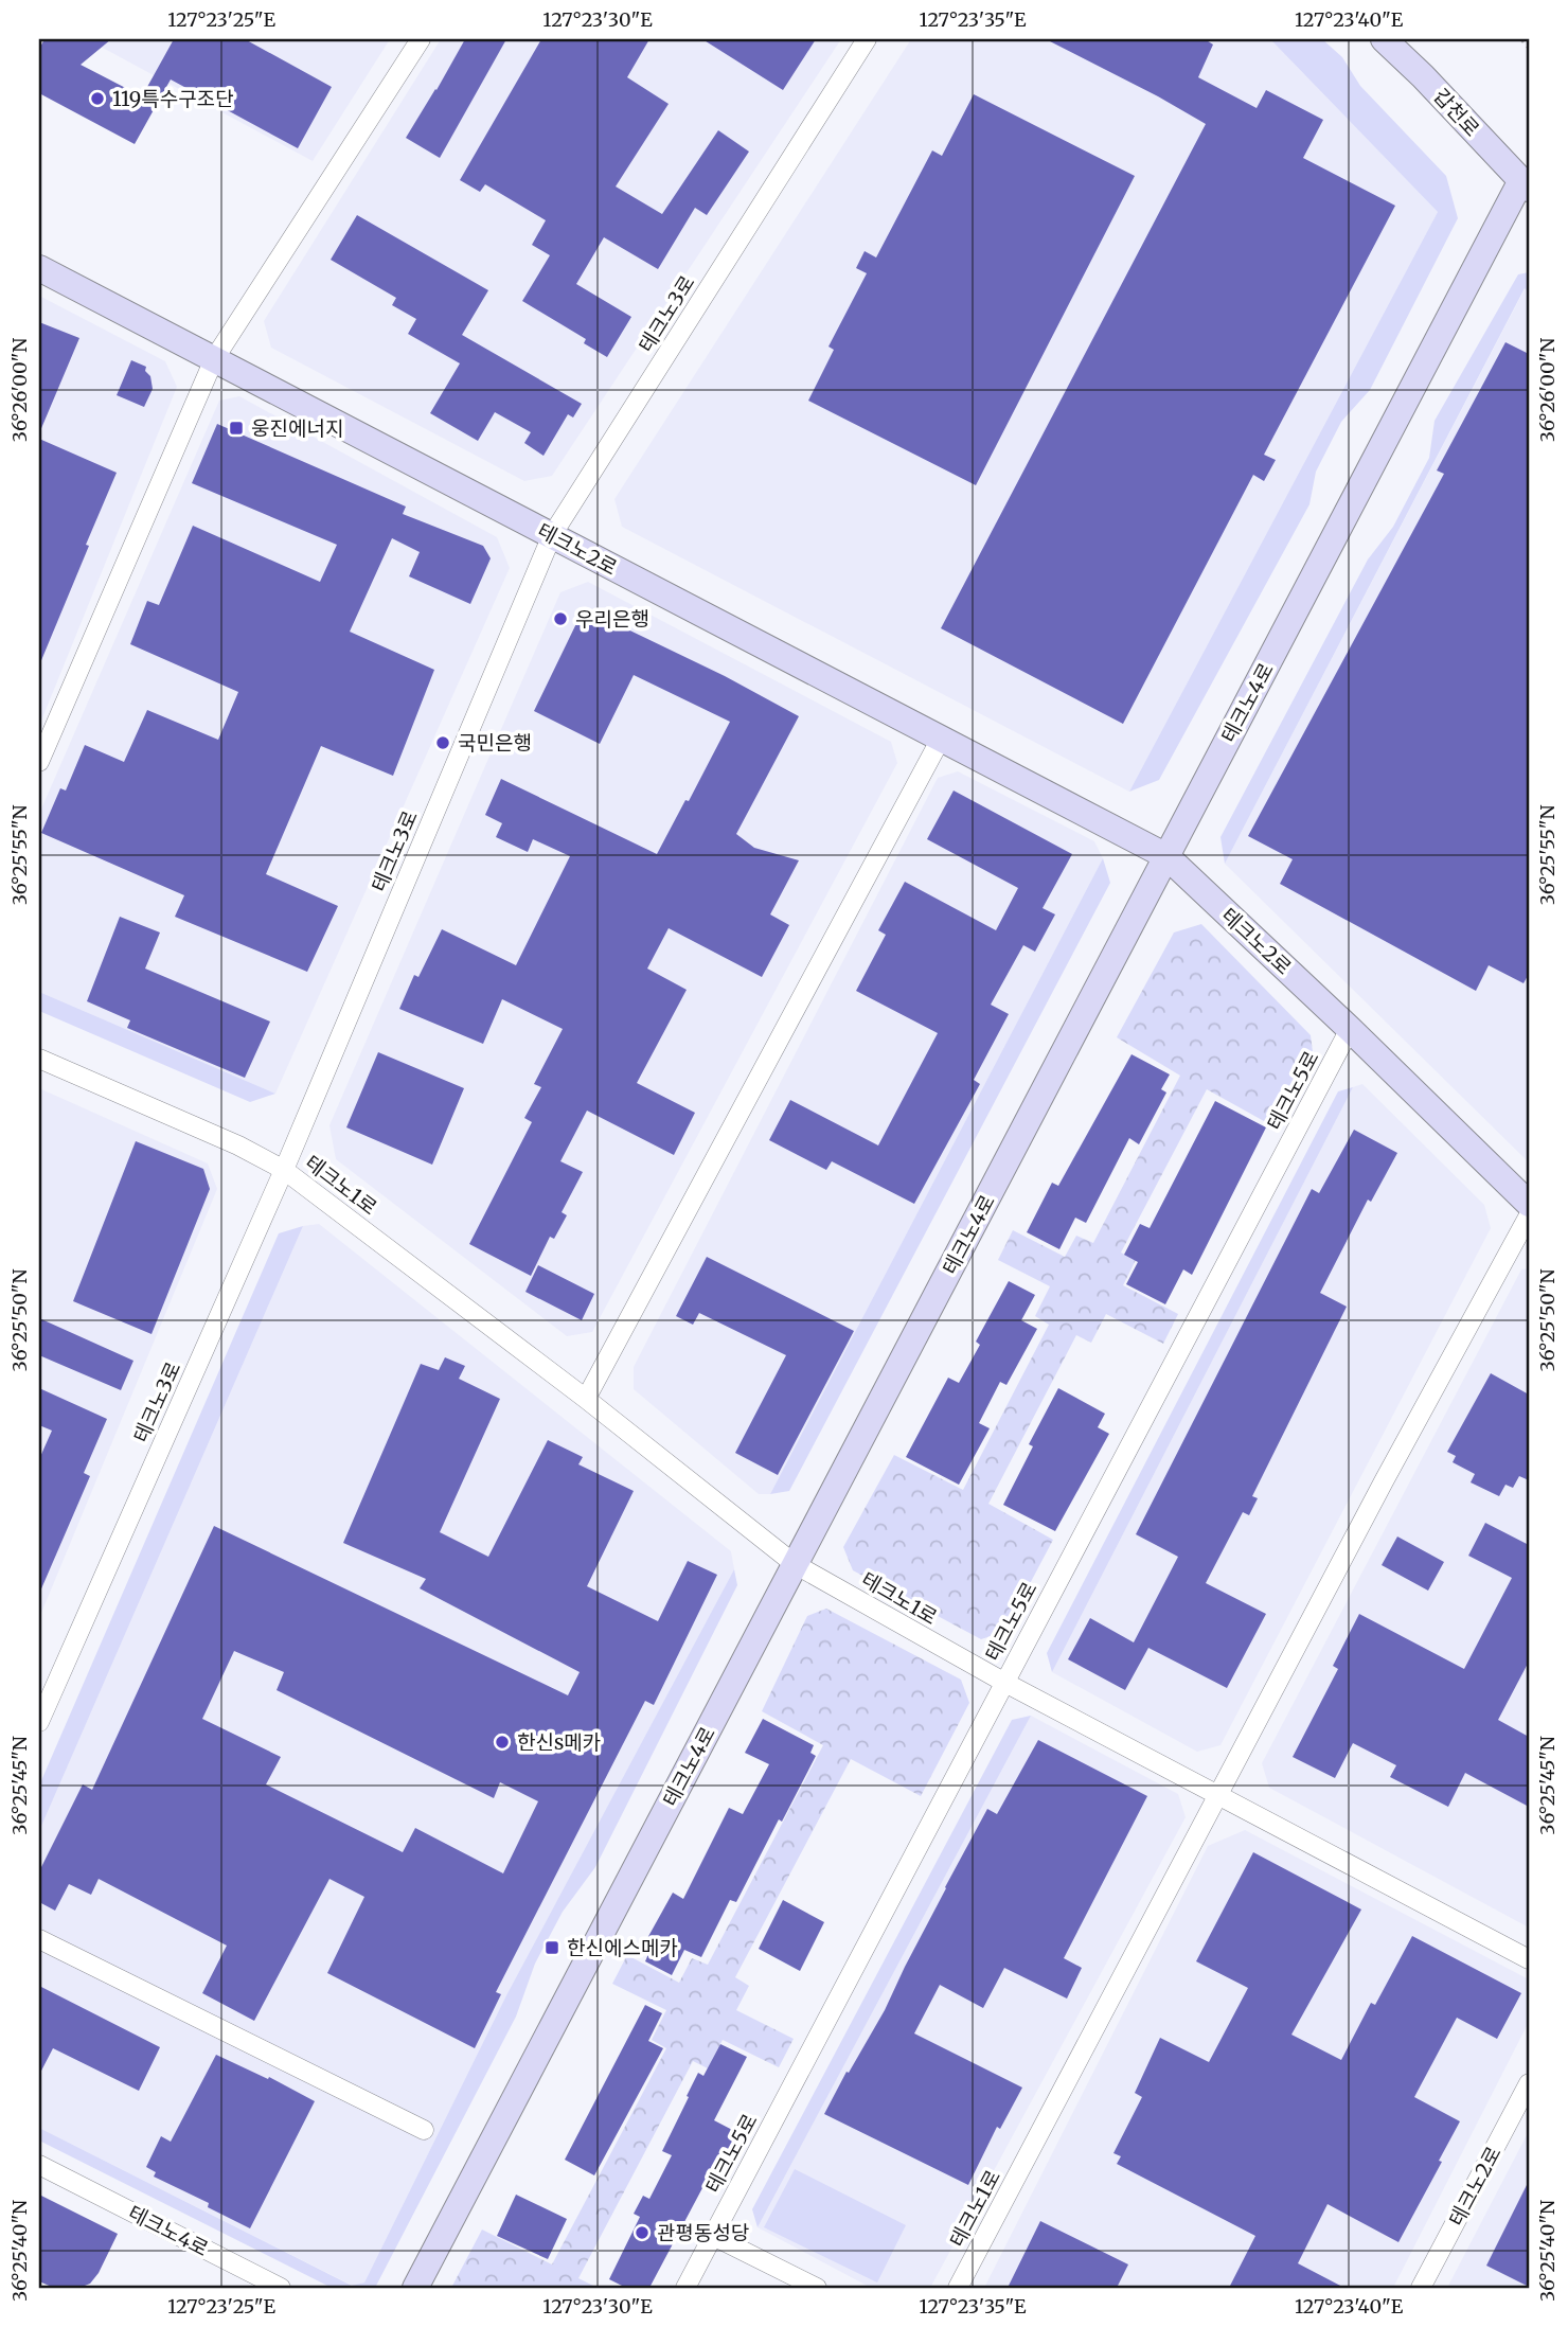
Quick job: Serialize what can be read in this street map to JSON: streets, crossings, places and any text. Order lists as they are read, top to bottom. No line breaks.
{"streets":{"main road":["갑천로","테크노2로","테크노4로"],"street":["테크노3로","테크노5로","테크노1로"]},"crossings":[["갑천로","테크노4로"],["테크노3로","테크노2로"],["테크노3로","테크노1로"],["테크노2로","테크노4로"],["테크노2로","테크노5로"],["테크노4로","테크노1로"],["테크노5로","테크노1로"]],"places":{"other":["119특수구조단","우리은행","국민은행","한신s메카","관평동성당"],"transit":["웅진에너지","한신에스메카"]},"coordinates":["127°23'25\"E","127°23'30\"E","127°23'35\"E","127°23'40\"E","36°26'00\"N","36°25'55\"N","36°25'50\"N","36°25'45\"N","36°25'40\"N"]}
